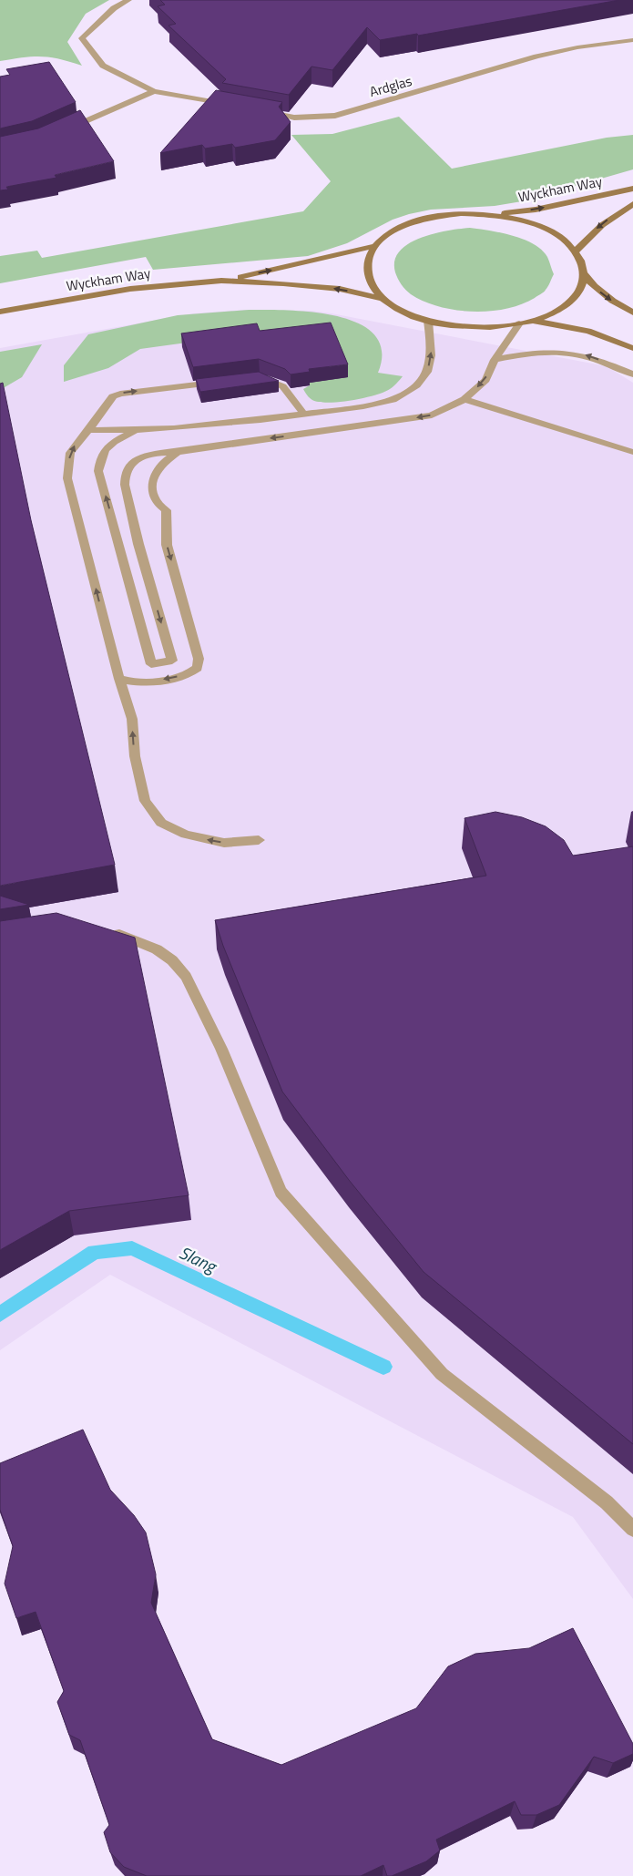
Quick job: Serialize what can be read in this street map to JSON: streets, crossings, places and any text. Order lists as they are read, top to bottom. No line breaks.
{"streets":{"main road":["Wyckham Way"],"street":["Ardglas"]},"water":["Slang"]}
